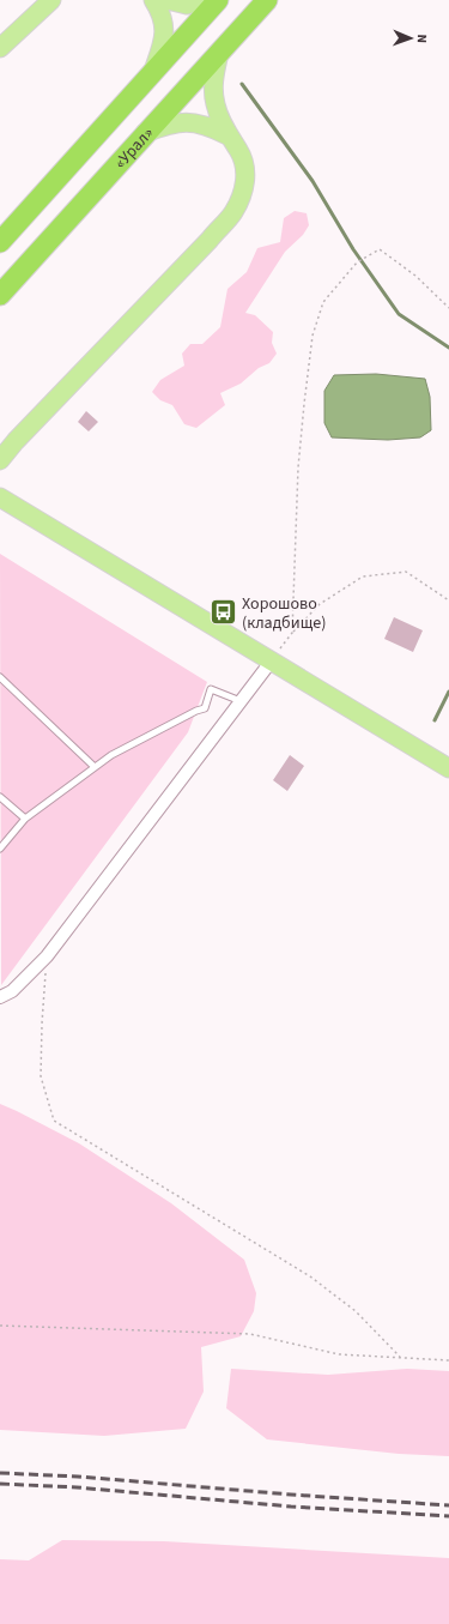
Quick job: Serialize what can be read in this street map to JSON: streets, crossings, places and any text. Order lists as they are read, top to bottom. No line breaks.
{"streets":{"highway":["«Урал»"]},"places":{"bus stop":["Хорошово (кладбище)"]},"north":"right"}
